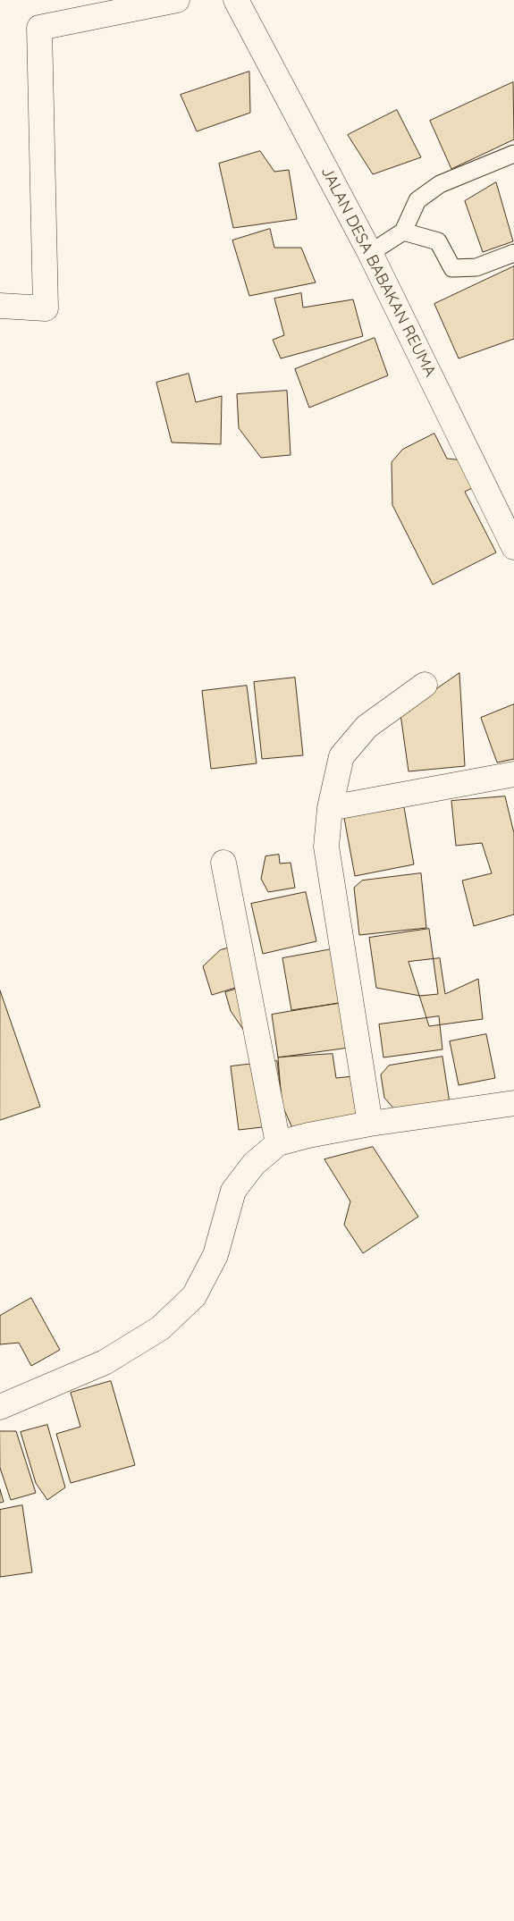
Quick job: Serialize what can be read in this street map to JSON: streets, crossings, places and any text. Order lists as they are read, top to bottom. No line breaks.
{"streets":{"street":["JALAN DESA BABAKAN REUMA"]}}
